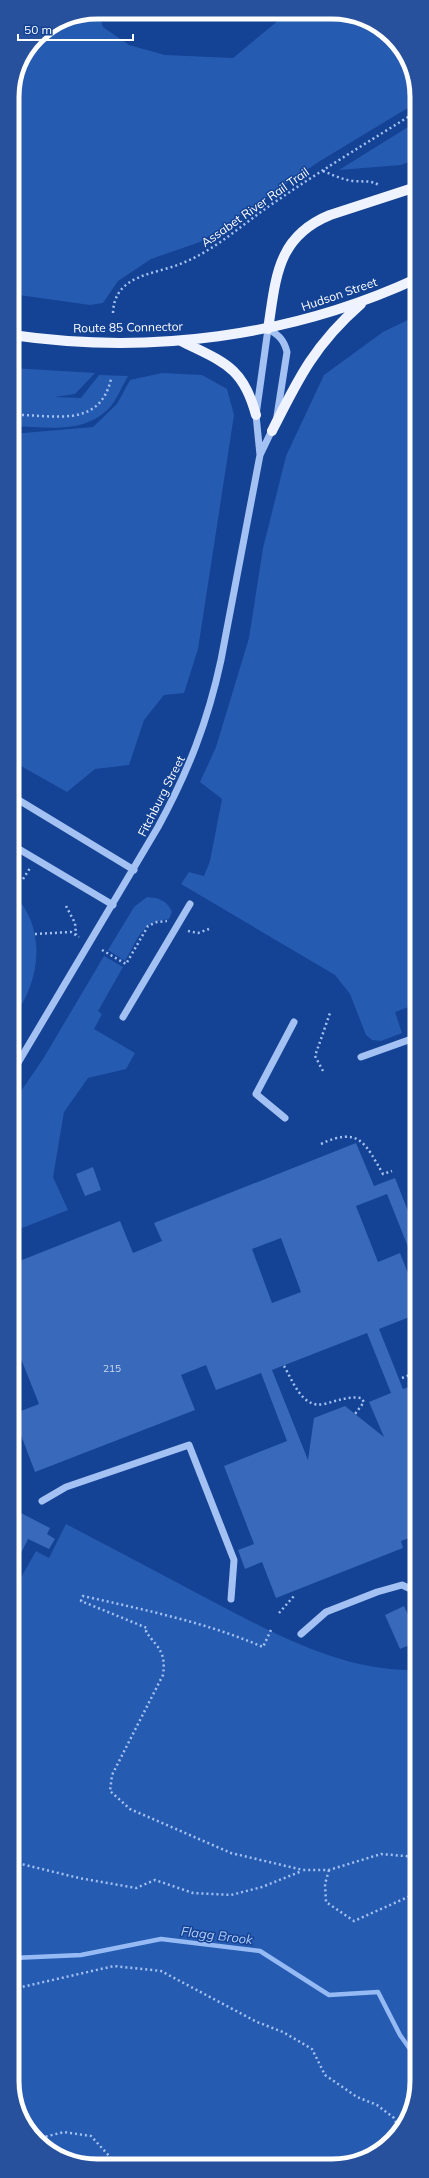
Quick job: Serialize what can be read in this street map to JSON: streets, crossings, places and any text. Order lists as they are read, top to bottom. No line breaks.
{"streets":{"main road":["Hudson Street","Route 85 Connector"],"street":["Fitchburg Street"],"path":["Assabet River Rail Trail"]},"crossings":[["Hudson Street","Route 85 Connector"]],"water":["Flagg Brook"],"house_numbers":["215"],"scale_bar":"50 m"}
